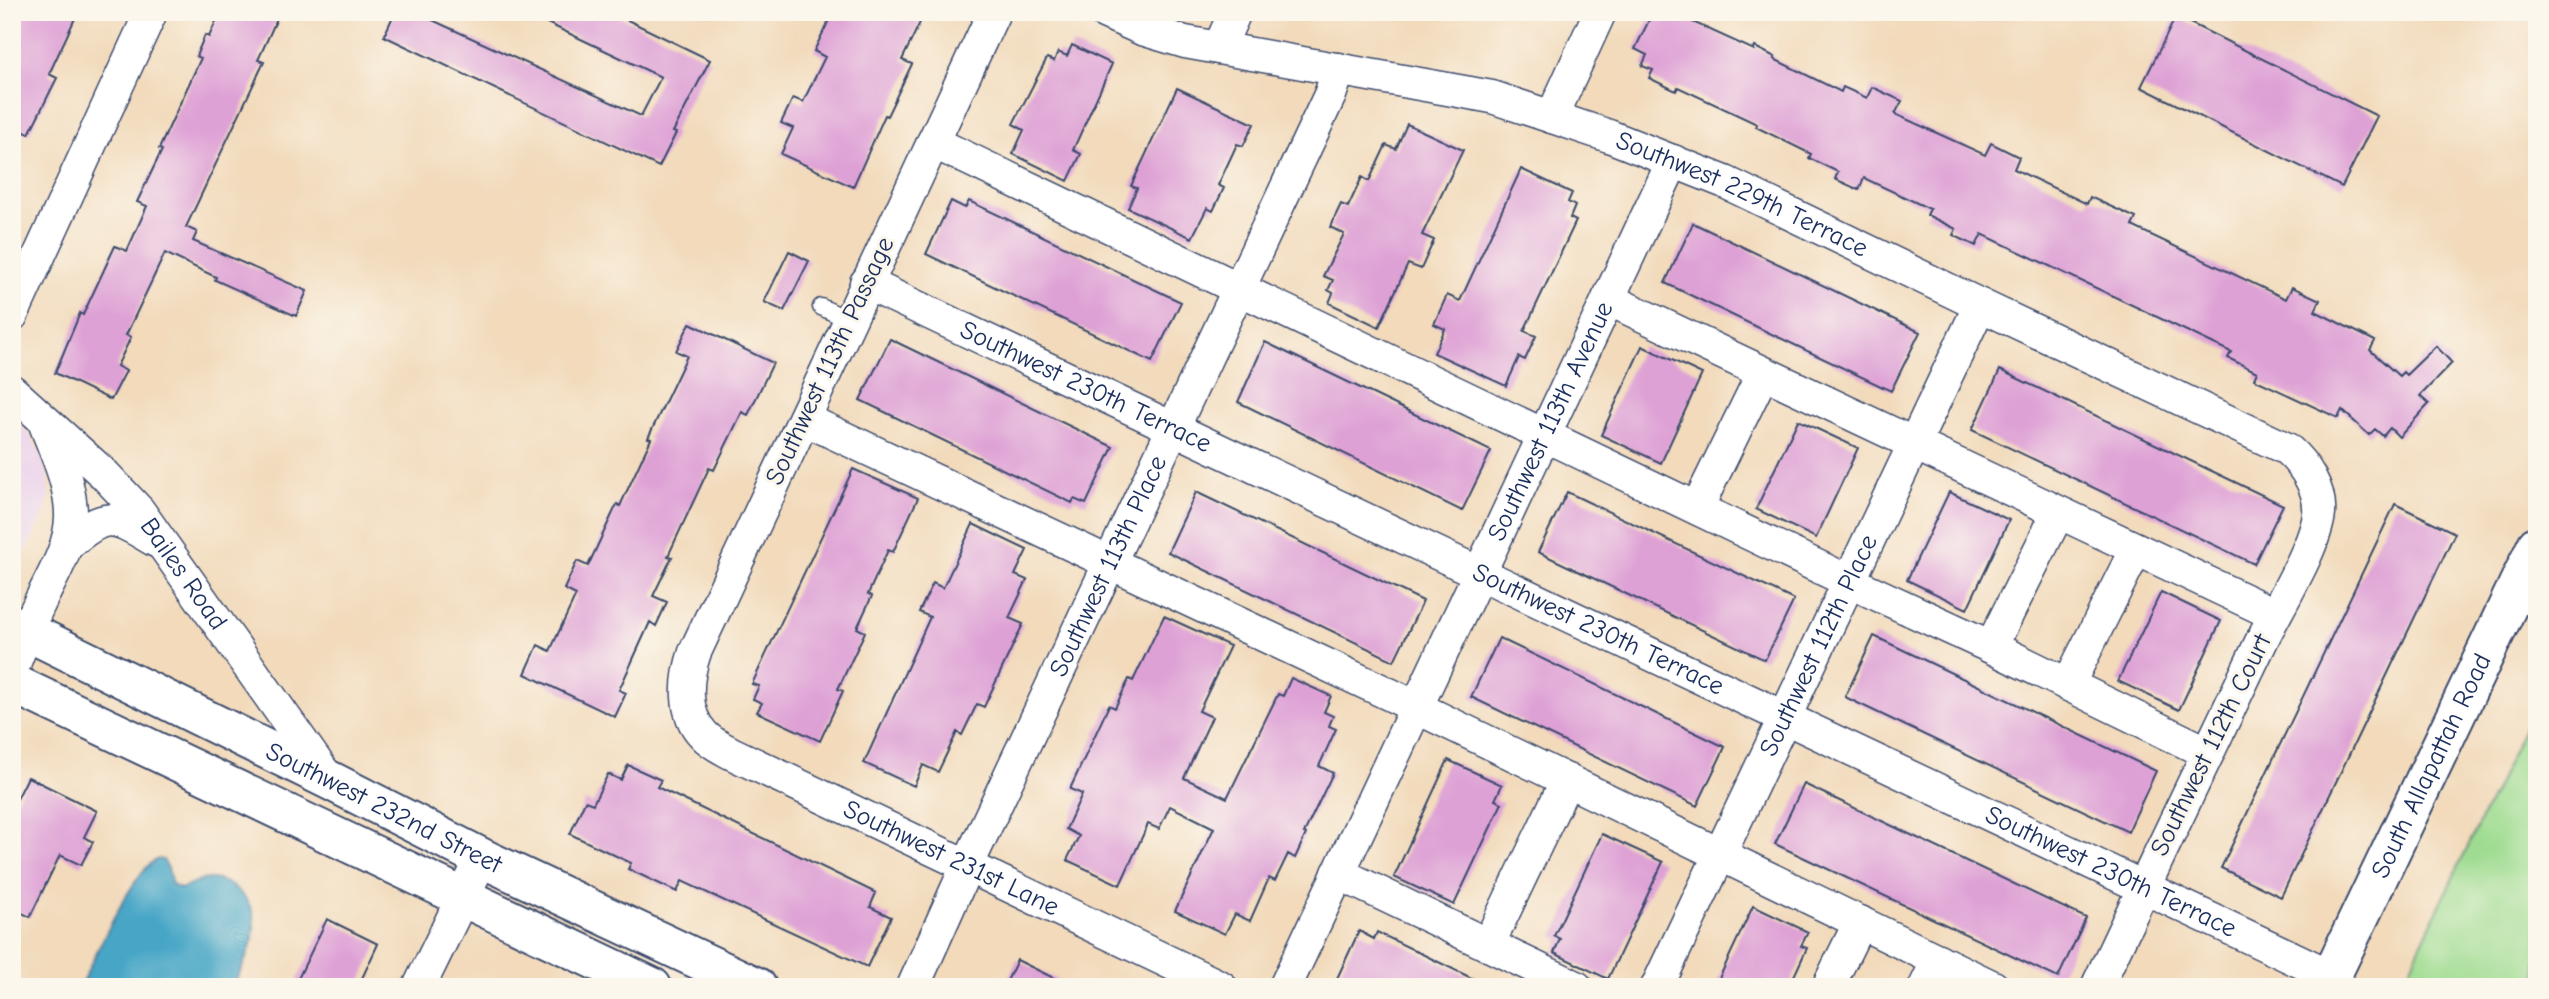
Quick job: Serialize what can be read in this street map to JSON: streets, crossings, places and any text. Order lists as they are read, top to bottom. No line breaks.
{"streets":{"street":["Southwest 229th Terrace","Southwest 113th Passage","Southwest 230th Terrace","Southwest 113th Avenue","Southwest 113th Place","Bailes Road","Southwest 112th Place","Southwest 112th Court","South Allapattah Road","Southwest 232nd Street","Southwest 231st Lane"]},"crossings":[["Southwest 229th Terrace","Southwest 113th Avenue"],["Southwest 229th Terrace","Southwest 113th Place"],["Southwest 229th Terrace","Southwest 112th Place"],["Southwest 229th Terrace","Southwest 112th Court"],["Southwest 113th Passage","Southwest 230th Terrace"],["Southwest 113th Passage","Southwest 231st Lane"],["Southwest 230th Terrace","Southwest 113th Avenue"],["Southwest 230th Terrace","Southwest 113th Place"],["Southwest 230th Terrace","Southwest 112th Place"],["Southwest 230th Terrace","Southwest 112th Court"],["Southwest 230th Terrace","South Allapattah Road"],["Southwest 113th Place","Southwest 231st Lane"],["Bailes Road","Southwest 232nd Street"]]}
